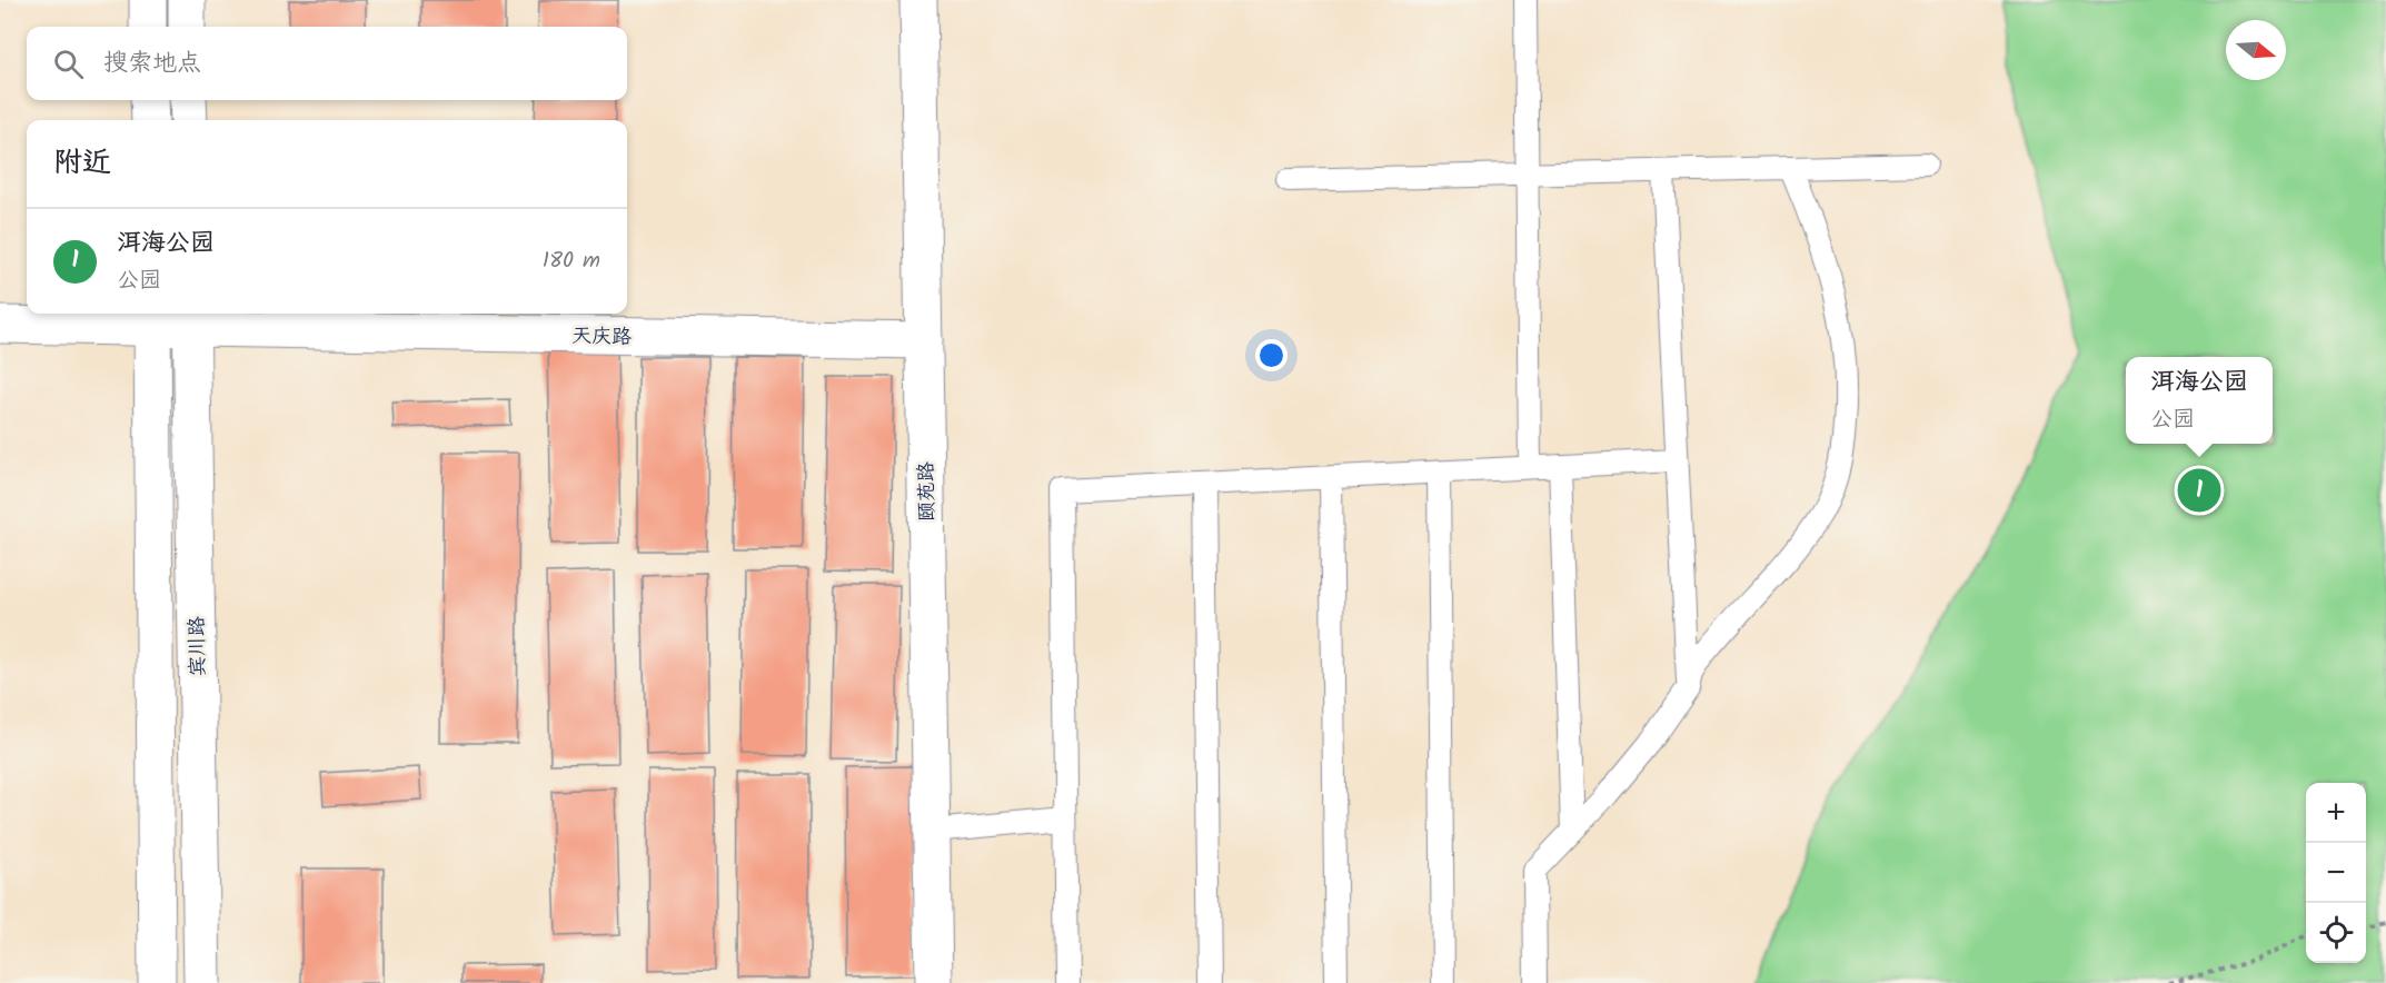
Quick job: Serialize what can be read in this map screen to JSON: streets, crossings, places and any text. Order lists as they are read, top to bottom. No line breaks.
{"streets":{"street":["天庆路","颐苑路","宾川路"]},"crossings":[["天庆路","颐苑路"],["天庆路","宾川路"]],"north":"right","page":{"search":"搜索地点","heading":"附近","list":[{"mark":"1","name":"洱海公园","note":"公园","value":"180 m"}],"popup":["洱海公园","公园"],"pins":"1","map_buttons":["+","−"]}}
